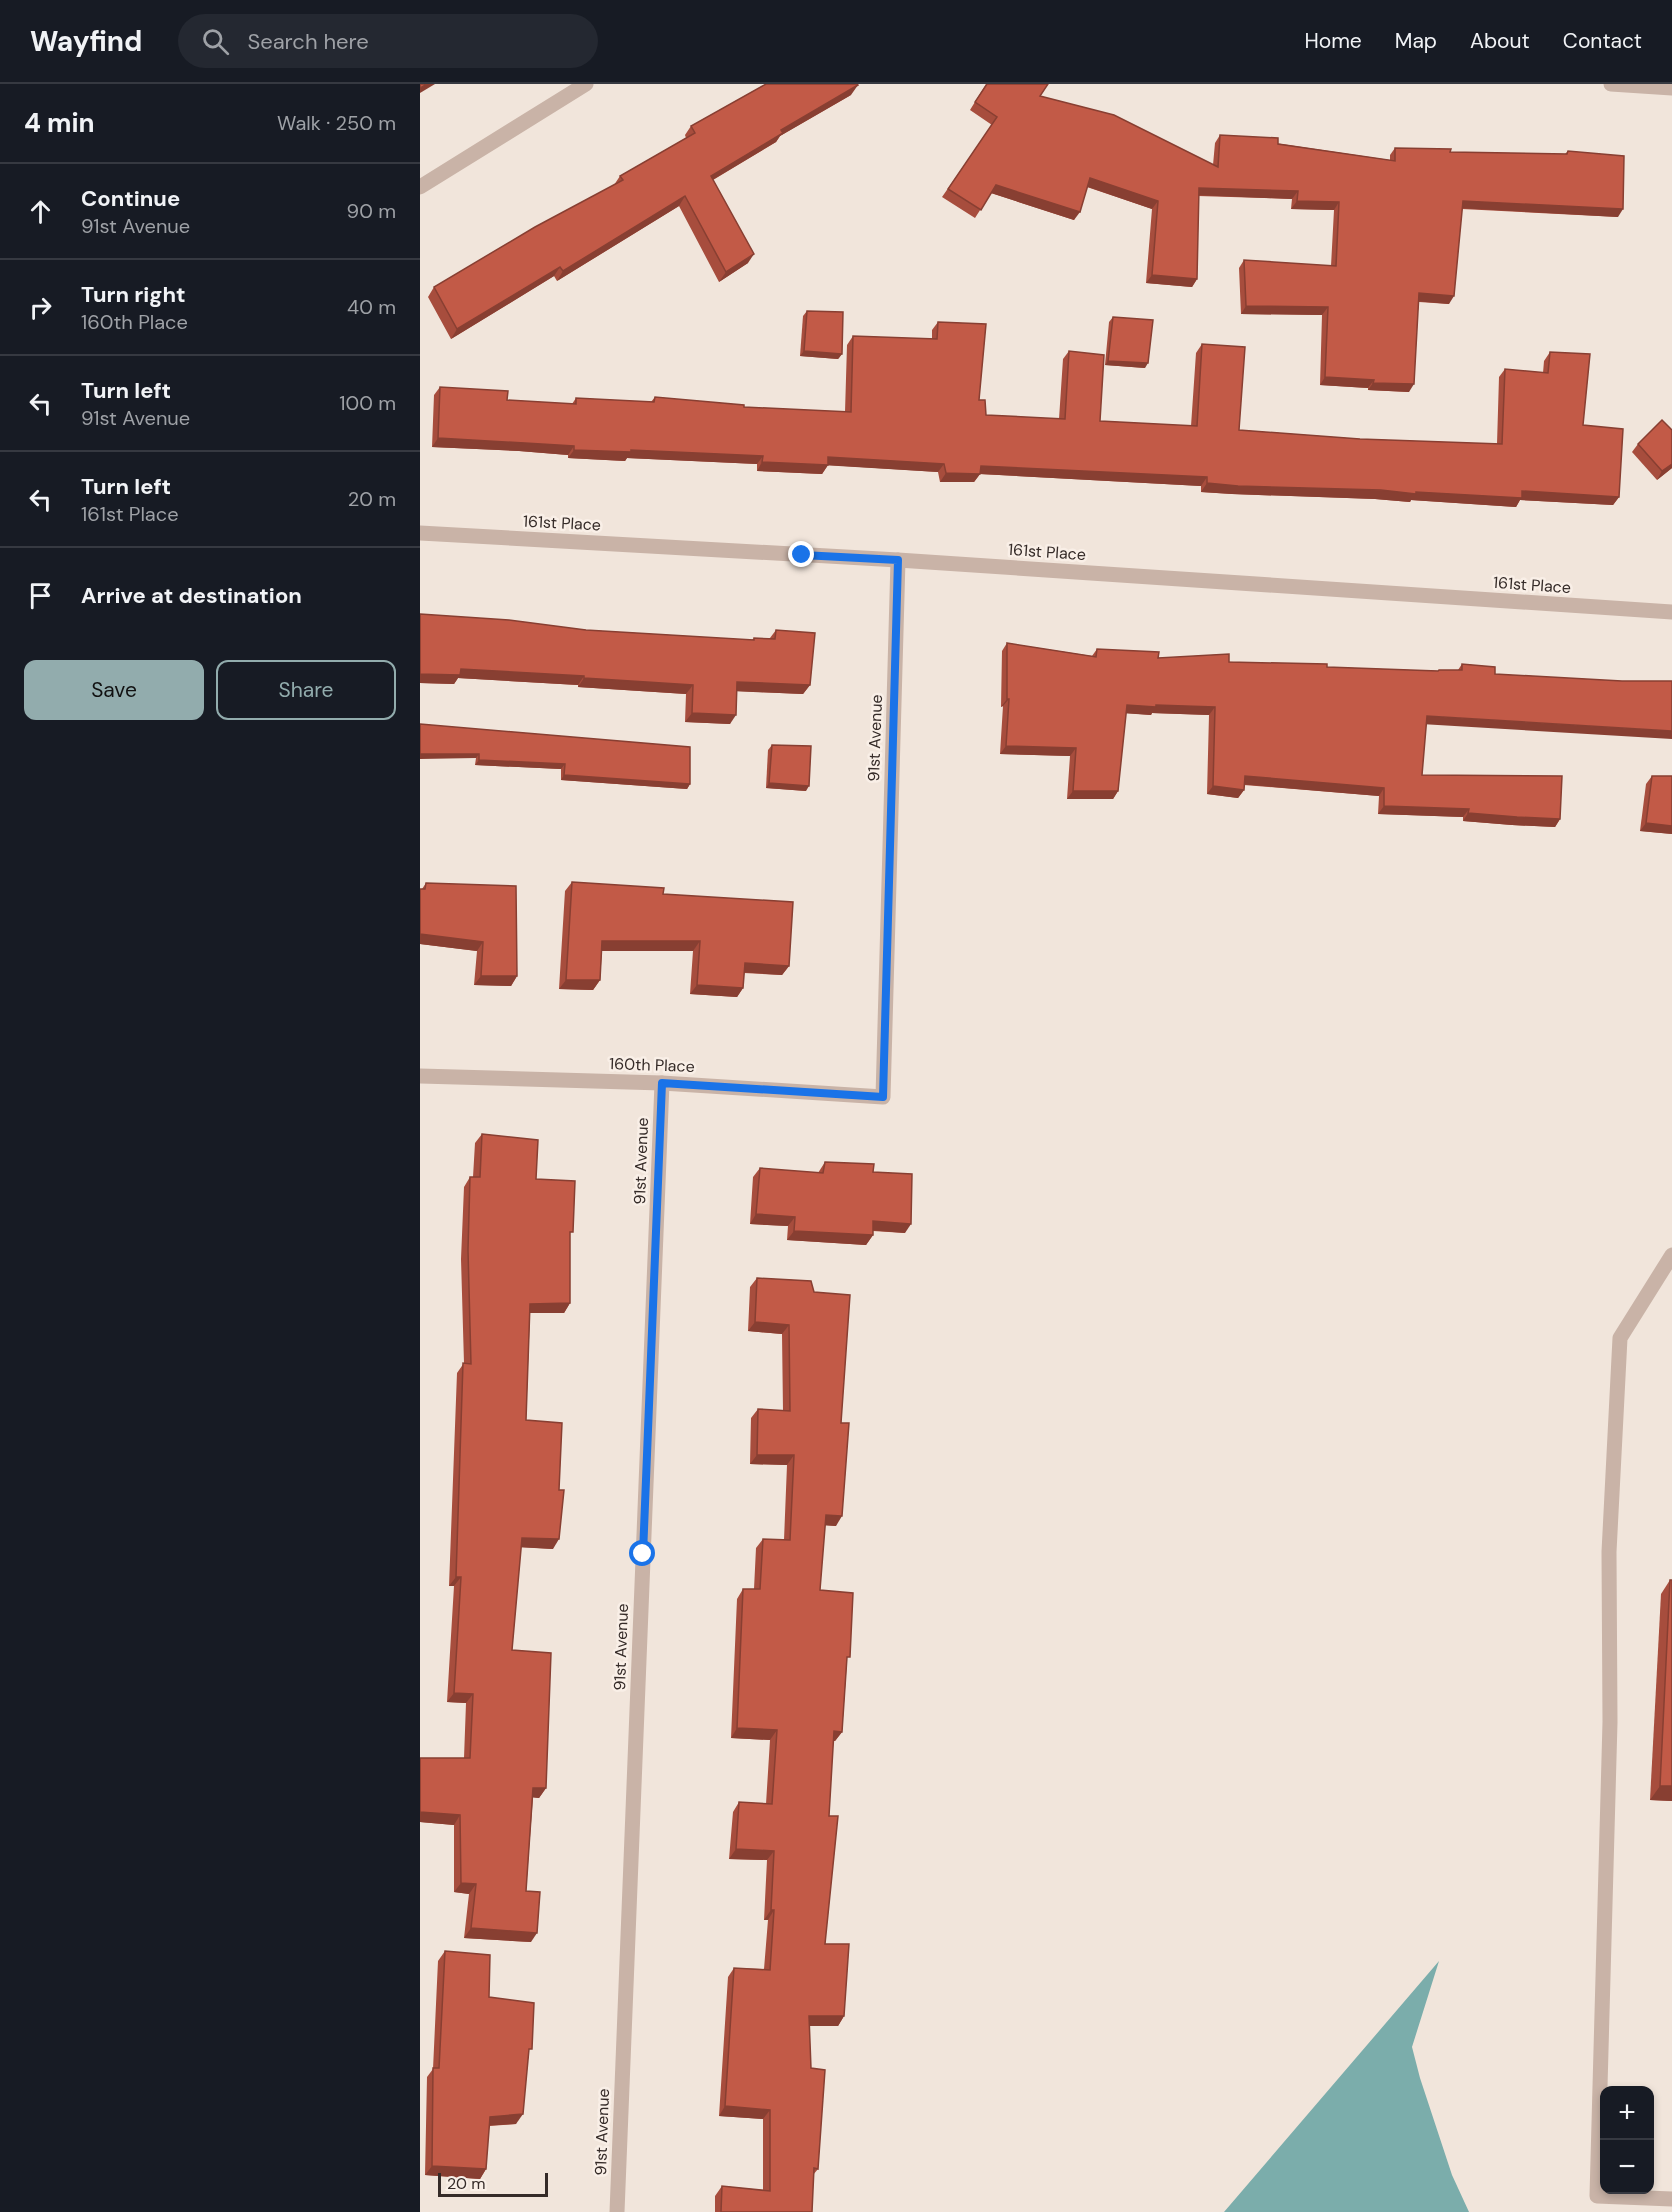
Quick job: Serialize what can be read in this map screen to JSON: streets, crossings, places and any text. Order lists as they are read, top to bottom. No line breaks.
{"streets":{"street":["161st Place","91st Avenue","160th Place"]},"crossings":[["161st Place","91st Avenue"],["91st Avenue","160th Place"]],"scale_bar":"20 m","page":{"header":"Wayfind","search":"Search here","nav":["Home","Map","About","Contact"],"heading":["4 min","Walk · 250 m"],"list":[["Continue","91st Avenue","90 m"],["Turn right","160th Place","40 m"],["Turn left","91st Avenue","100 m"],["Turn left","161st Place","20 m"],"Arrive at destination"],"buttons":["Save","Share"],"map_buttons":["+","−"],"scale":"20 m"}}
